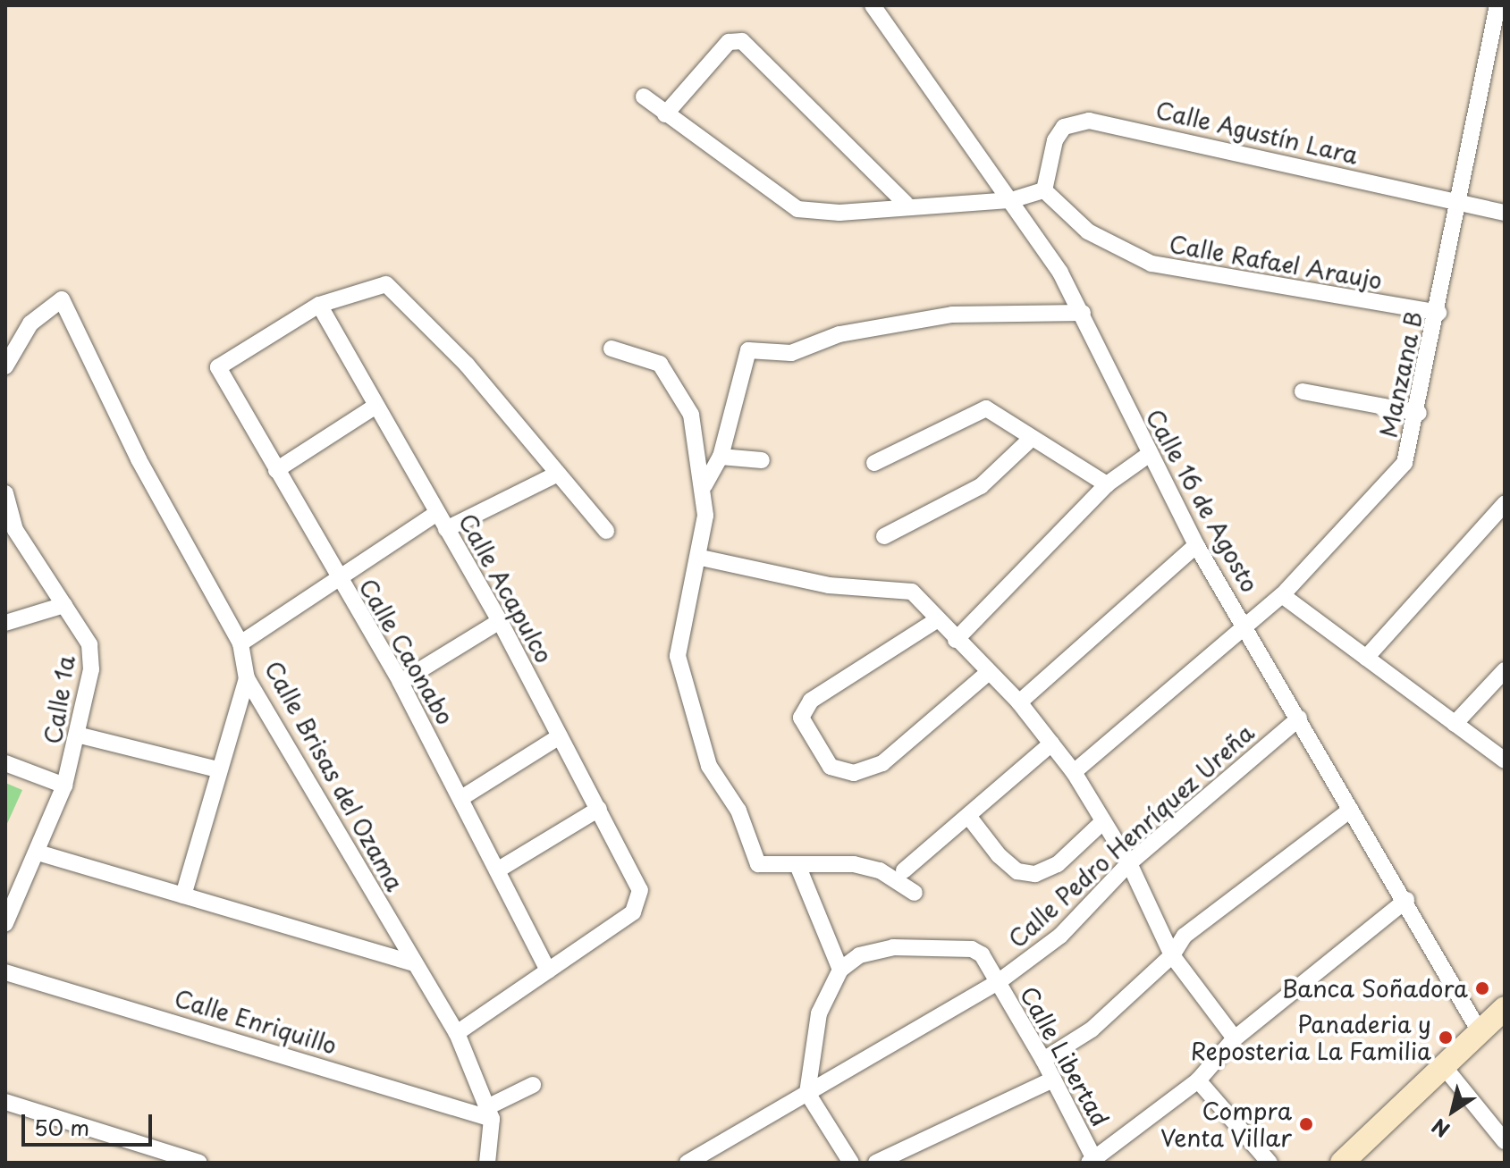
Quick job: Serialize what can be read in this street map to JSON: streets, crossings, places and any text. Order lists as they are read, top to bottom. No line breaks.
{"streets":{"street":["Calle Agustín Lara","Calle Rafael Araujo","Manzana B","Calle 16 de Agosto","Calle Acapulco","Calle Caonabo","Calle 1a","Calle Brisas del Ozama","Calle Pedro Henríquez Ureña","Calle Enriquillo","Calle Libertad"]},"crossings":[["Calle Agustín Lara","Calle Rafael Araujo"],["Calle Agustín Lara","Manzana B"],["Calle Rafael Araujo","Manzana B"],["Manzana B","Calle 16 de Agosto"],["Calle 16 de Agosto","Calle Pedro Henríquez Ureña"],["Calle Acapulco","Calle Caonabo"],["Calle Brisas del Ozama","Calle Enriquillo"],["Calle Pedro Henríquez Ureña","Calle Libertad"]],"places":["Banca Soñadora","Panaderia y Reposteria La Familia","Compra Venta Villar"],"scale_bar":"50 m","north":"bottom left"}
